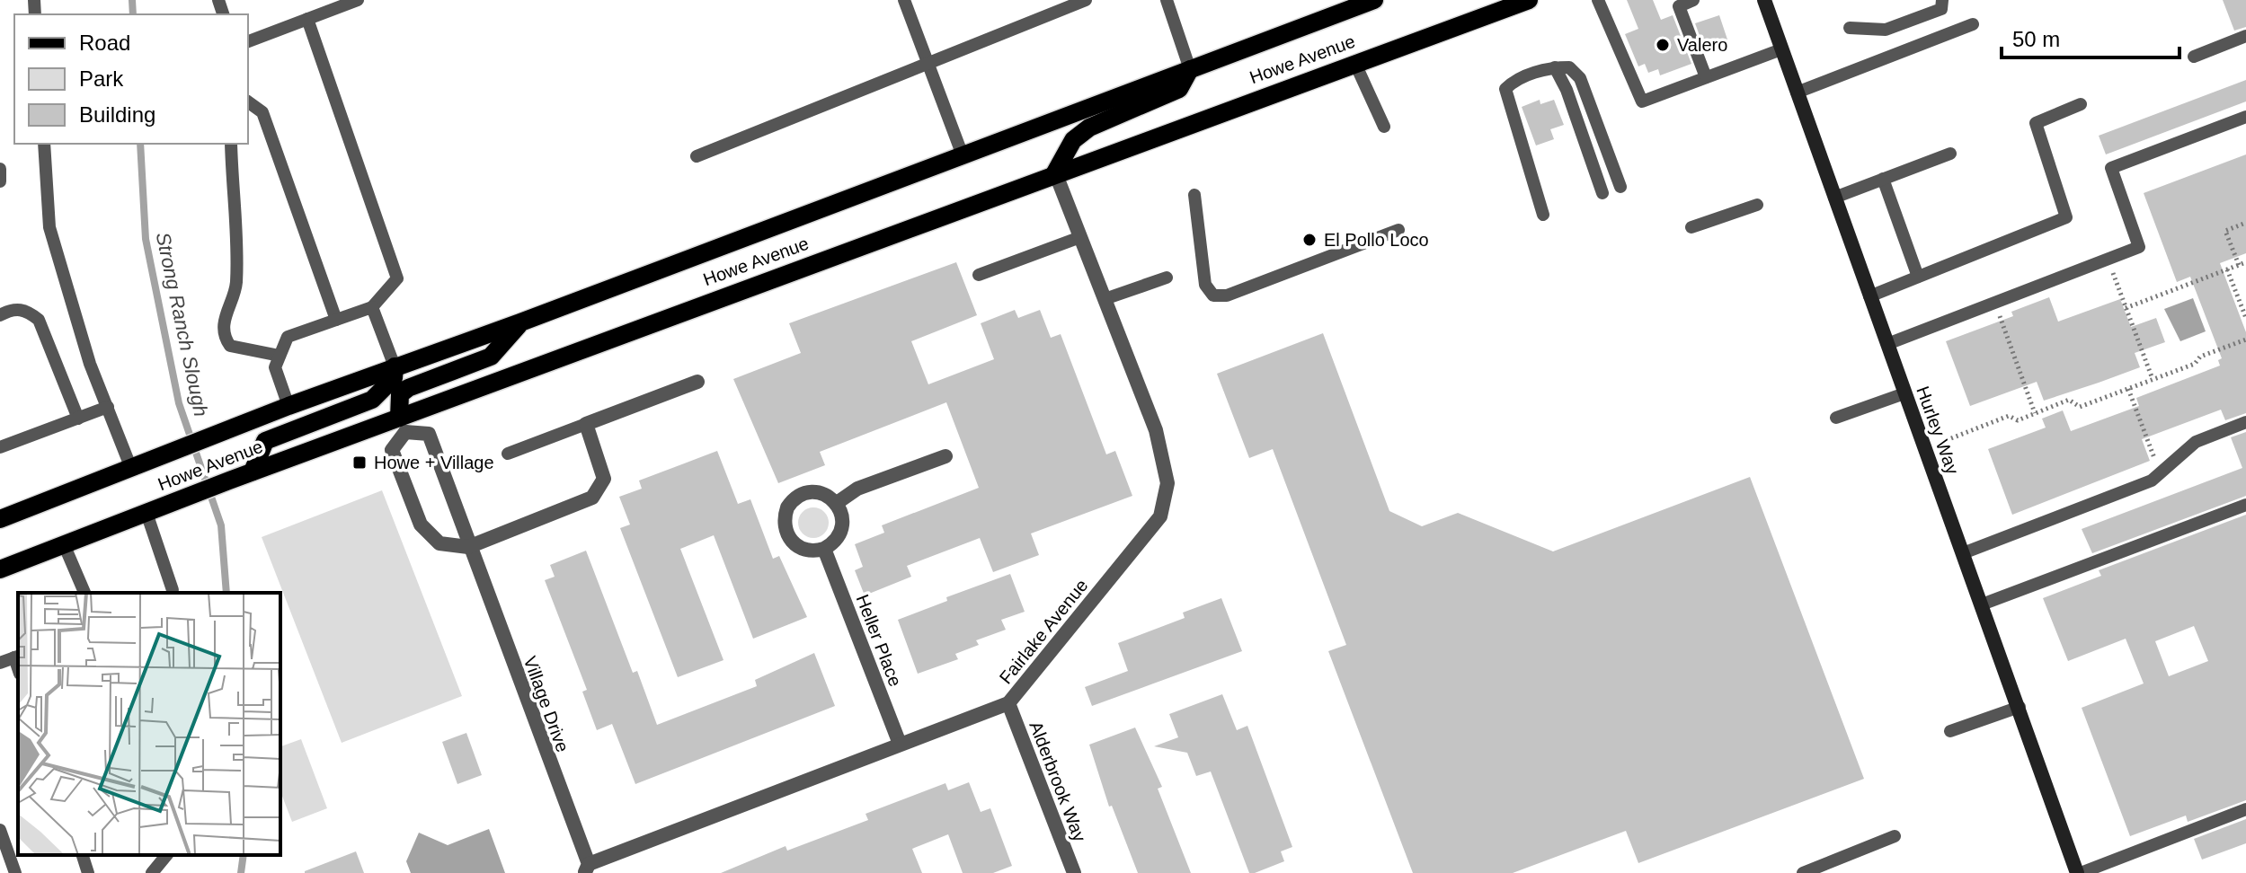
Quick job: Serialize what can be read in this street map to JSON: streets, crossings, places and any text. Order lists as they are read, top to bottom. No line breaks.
{"streets":{"main road":["Howe Avenue"],"street":["Hurley Way","Fairlake Avenue","Heller Place","Village Drive","Alderbrook Way"]},"crossings":[["Howe Avenue","Fairlake Avenue"],["Howe Avenue","Village Drive"],["Fairlake Avenue","Heller Place"],["Fairlake Avenue","Village Drive"],["Fairlake Avenue","Alderbrook Way"]],"water":["Strong Ranch Slough"],"places":{"other":["Valero","El Pollo Loco"],"transit":["Howe + Village"]},"legend":["Road","Park","Building"],"scale_bar":"50 m"}
